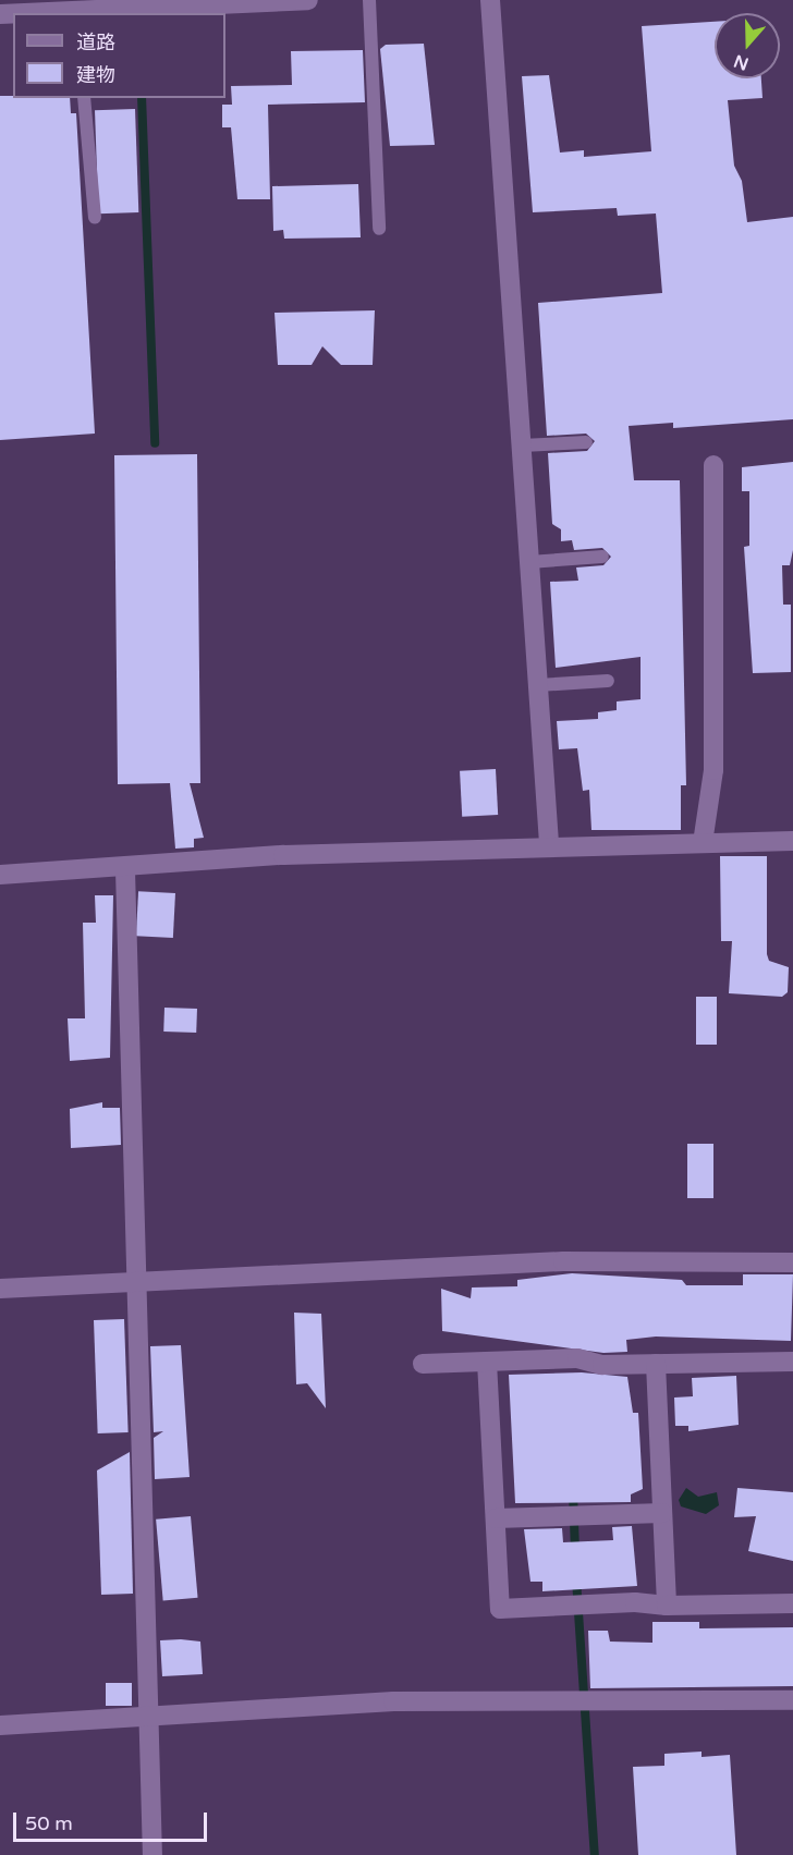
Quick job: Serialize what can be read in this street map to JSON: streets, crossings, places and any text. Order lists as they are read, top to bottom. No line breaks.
{"legend":["道路","建物"],"scale_bar":"50 m","north":"bottom"}
